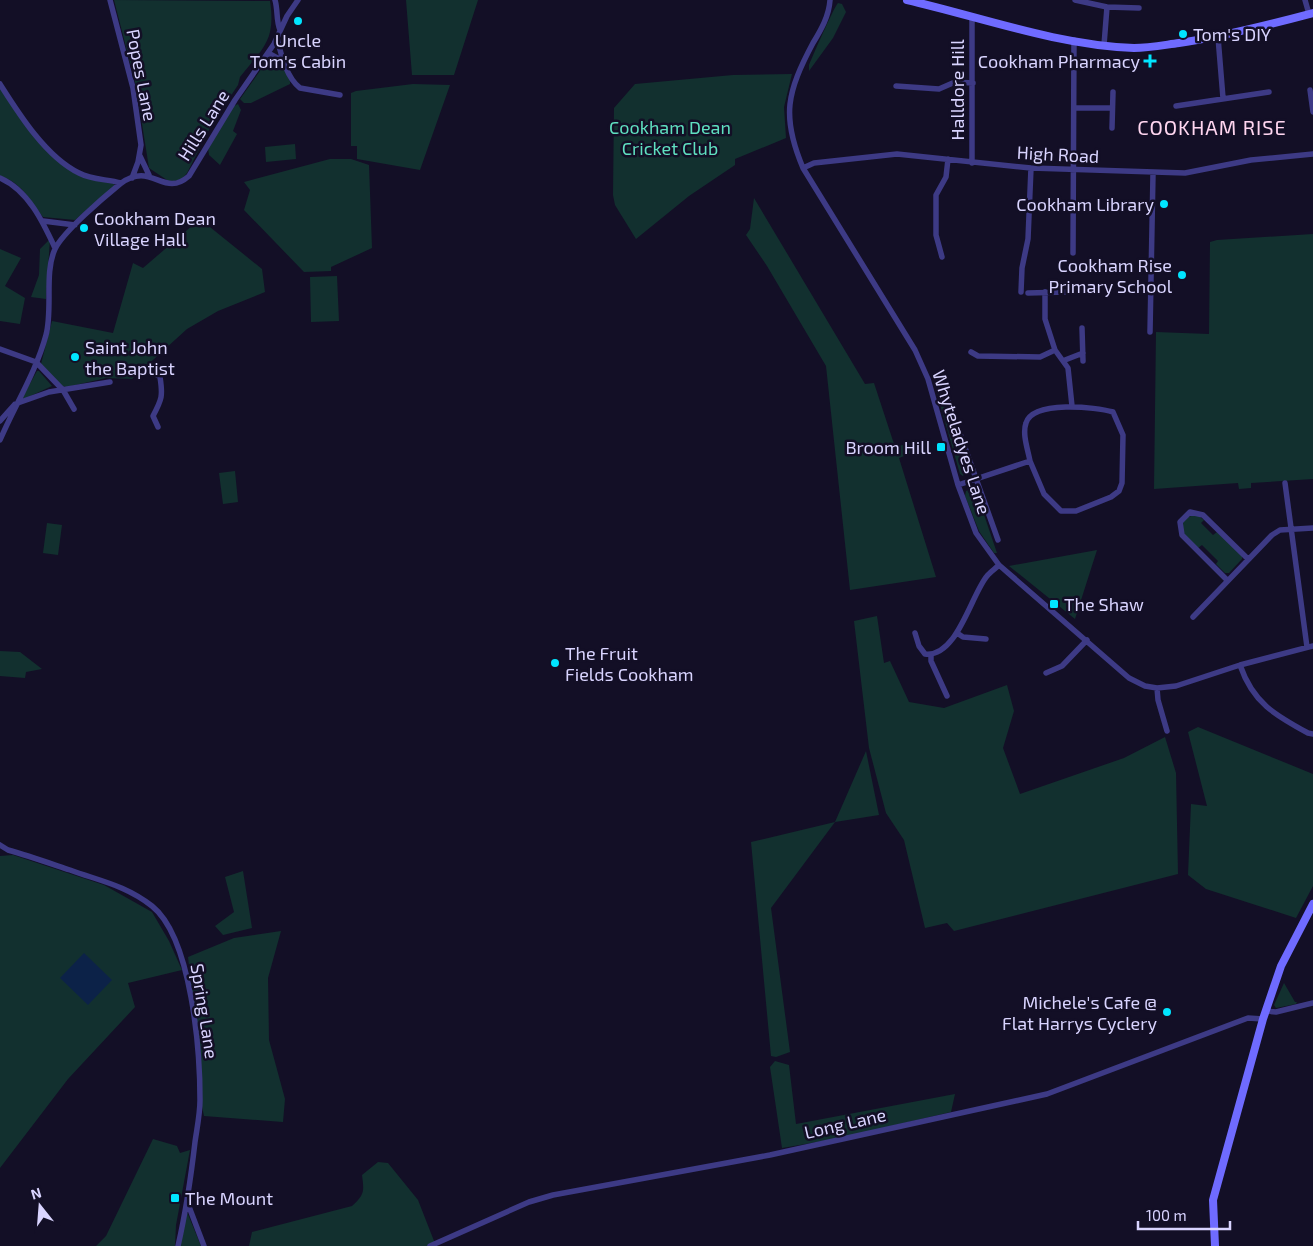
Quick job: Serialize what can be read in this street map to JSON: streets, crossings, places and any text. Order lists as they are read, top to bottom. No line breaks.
{"streets":{"street":["Popes Lane","Halldore Hill","Hills Lane","High Road","Whyteladyes Lane","Spring Lane","Long Lane"]},"crossings":[["Popes Lane","Hills Lane"],["Halldore Hill","High Road"],["High Road","Whyteladyes Lane"]],"districts":["COOKHAM RISE"],"parks":["Cookham Dean Cricket Club"],"places":{"other":["Uncle Tom's Cabin","Tom's DIY","Cookham Library","Cookham Dean Village Hall","Cookham Rise Primary School","Saint John the Baptist","The Fruit Fields Cookham","Michele's Cafe @ Flat Harrys Cyclery"],"health":["Cookham Pharmacy"],"transit":["Broom Hill","The Shaw","The Mount"]},"scale_bar":"100 m","north":"top"}
